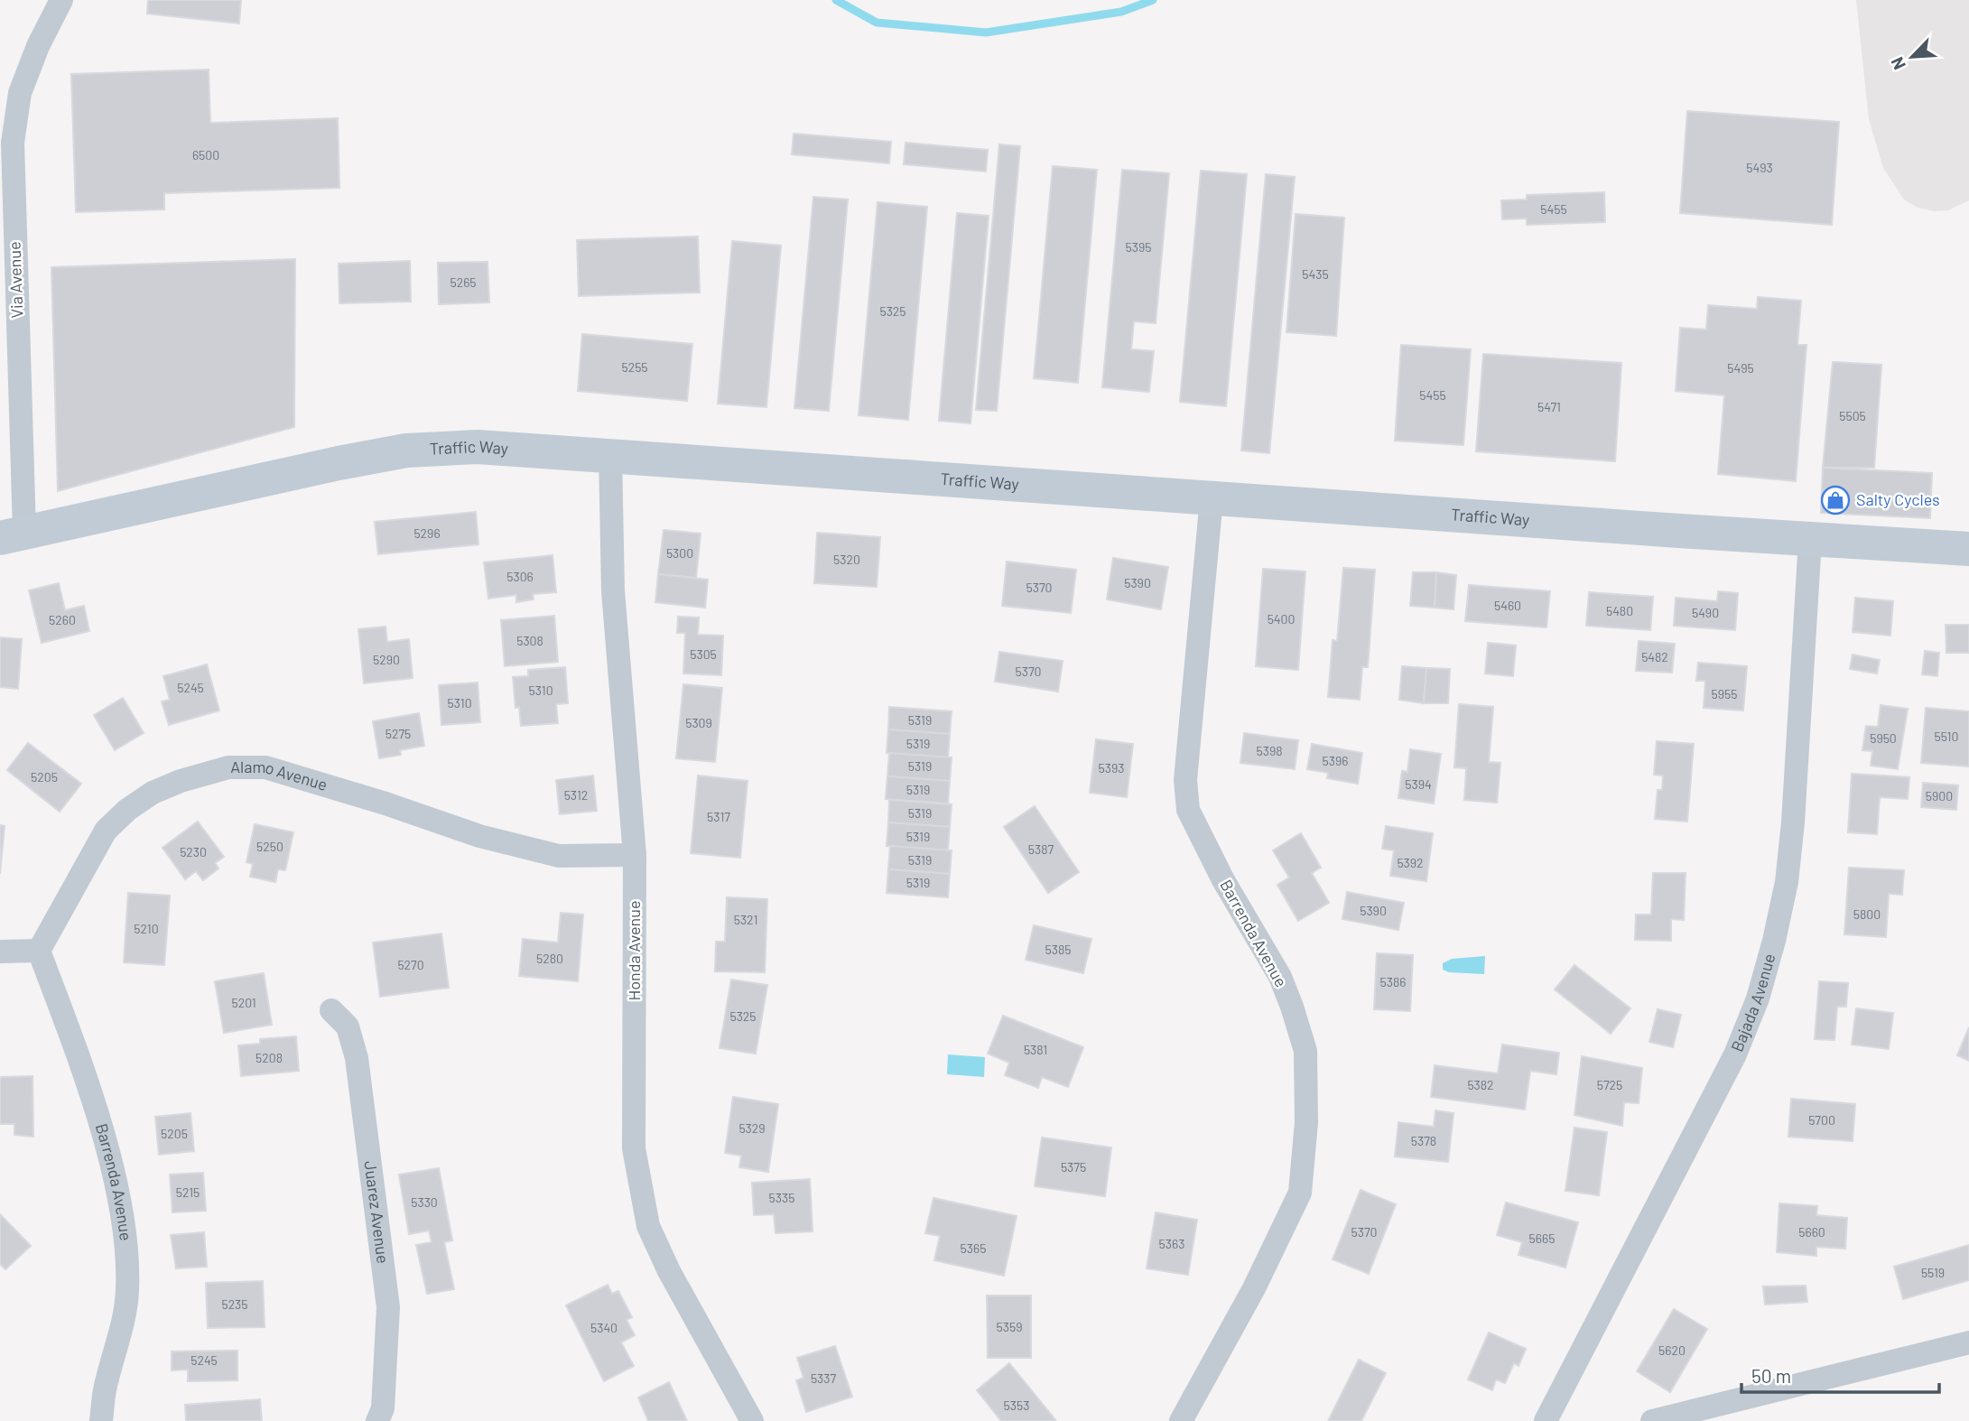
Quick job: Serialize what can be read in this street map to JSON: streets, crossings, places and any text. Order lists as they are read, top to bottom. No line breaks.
{"streets":{"street":["Via Avenue","Traffic Way","Alamo Avenue","Barrenda Avenue","Honda Avenue","Bajada Avenue","Juarez Avenue"]},"crossings":[["Via Avenue","Traffic Way"],["Traffic Way","Barrenda Avenue"],["Traffic Way","Honda Avenue"],["Traffic Way","Bajada Avenue"],["Alamo Avenue","Barrenda Avenue"],["Alamo Avenue","Honda Avenue"]],"places":{"shop":["Salty Cycles"]},"house_numbers":["6500","5493","5455","5395","5435","5265","5325","5255","5495","5455","5471","5505","5296","5300","5320","5306","5390","5370","5460","5480","5490","5400","5260","5308","5305","5482","5290","5370","5245","5310","5955","5310","5319","5309","5275","5510","5950","5319","5398","5396","5319","5393","5205","5394","5319","5312","5900","5319","5317","5319","5250","5387","5230","5319","5392","5319","5390","5800","5321","5210","5385","5280","5270","5386","5201","5325","5381","5208","5382","5725","5700","5329","5205","5378","5375","5215","5335","5330","5370","5660","5665","5363","5365","5519","5235","5359","5340","5620","5245","5337","5353"],"scale_bar":"50 m","north":"bottom left"}
